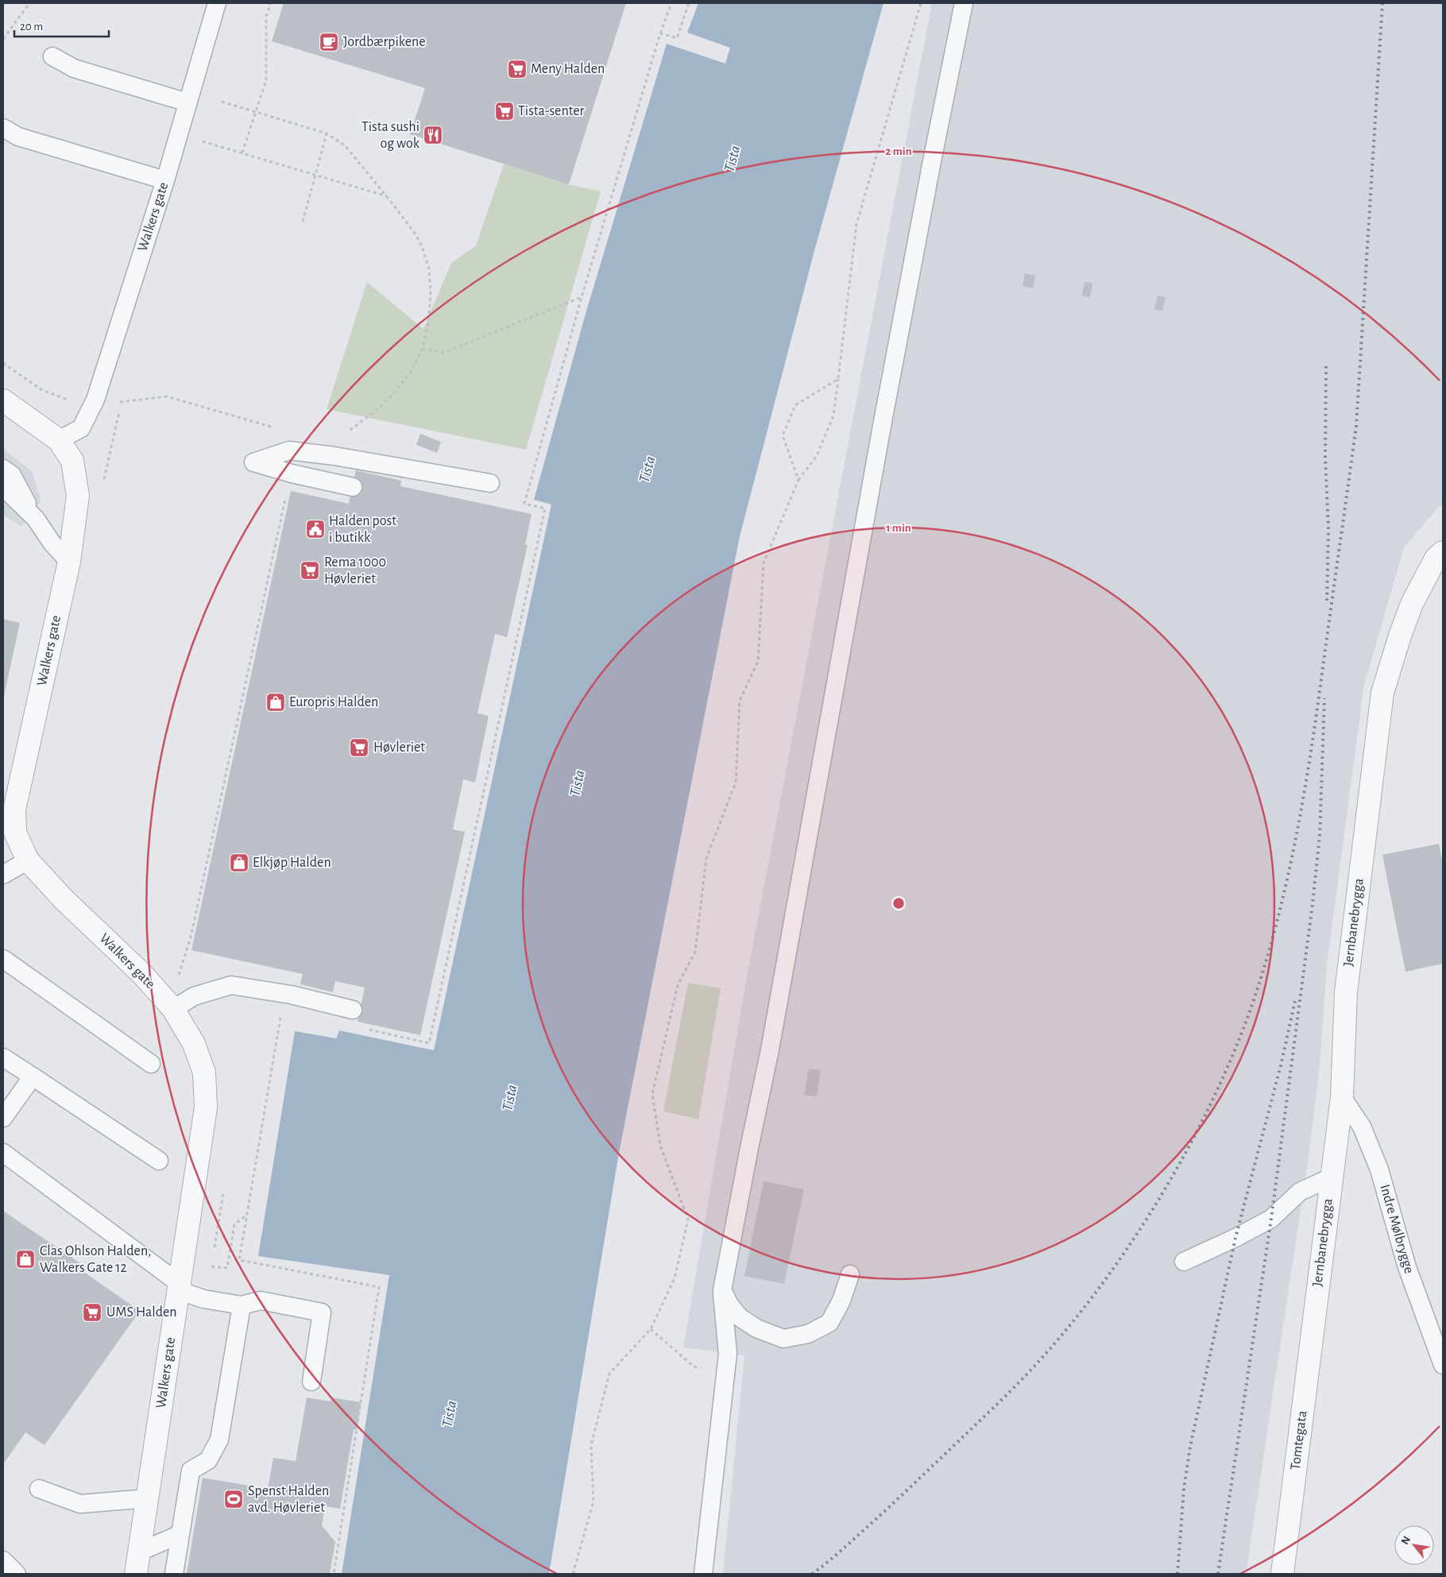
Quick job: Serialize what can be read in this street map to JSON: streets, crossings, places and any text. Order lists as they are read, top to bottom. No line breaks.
{"streets":{"street":["Walkers gate","Jernbanebrygga","Tomtegata"],"lane":["Indre Mølbrygge"]},"crossings":[["Jernbanebrygga","Indre Mølbrygge"],["Jernbanebrygga","Tomtegata"]],"water":["Tista"],"places":{"cafe":["Jordbærpikene"],"supermarket":["Meny Halden","Tista-senter","Rema 1000 Høvleriet","Høvleriet","UMS Halden"],"restaurant":["Tista sushi og wok"],"public building":["Halden post i butikk"],"shop":["Europris Halden","Elkjøp Halden","Clas Ohlson Halden, Walkers Gate 12"],"sports":["Spenst Halden avd. Høvleriet"]},"scale_bar":"20 m","north":"top left","rings":["2 min","1 min"]}
